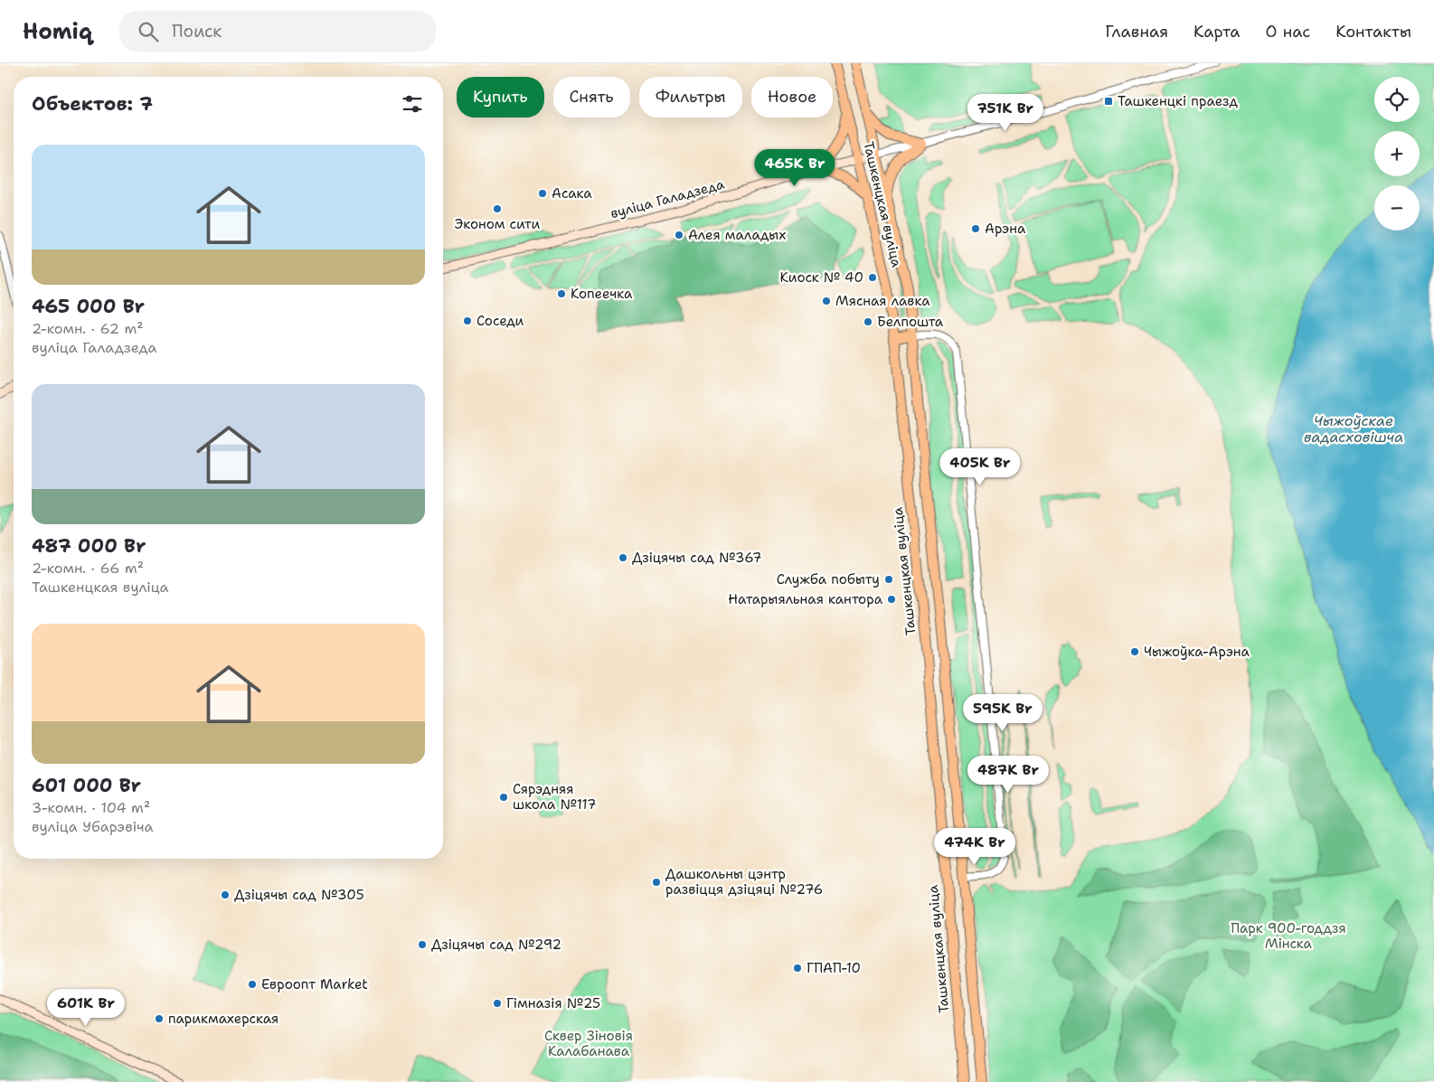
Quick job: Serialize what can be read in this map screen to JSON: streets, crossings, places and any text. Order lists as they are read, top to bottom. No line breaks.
{"streets":{"main road":["вуліца Галадзеда","Ташкенцкая вуліца"]},"crossings":[["вуліца Галадзеда","Ташкенцкая вуліца"]],"water":["Чыжоўскае вадасховішча"],"parks":["Парк 900-годдзя Мінска","Сквер Зіновія Калабанава"],"places":{"transit":["Ташкенцкі праезд"],"other":["Асака","Эконом сити","Арэна","Алея маладых","Киоск № 40","Копеечка","Мясная лавка","Соседи","Белпошта","Дзіцячы сад №367","Служба побыту","Натарыяльная кантора","Чыжоўка-Арэна","Сярэдняя школа №117","Дашкольны цэнтр развіцця дзіцяці №276","Дзіцячы сад №305","Дзіцячы сад №292","ГПАП-10","Евроопт Market","Гімназія №25","парикмахерская"]},"page":{"header":"Homiq","search":"Поиск","nav":["Главная","Карта","О нас","Контакты"],"map_buttons":["+","−"],"chip":["Купить","Снять","Фильтры","Новое"],"heading":"Объектов: 7","price":["751K Br","465K Br","405K Br","595K Br","487K Br","474K Br","601K Br"],"list":[{"name":"465 000 Br","note":"2-комн. · 62 m² · вуліца Галадзеда"},{"name":"487 000 Br","note":"2-комн. · 66 m² · Ташкенцкая вуліца"},{"name":"601 000 Br","note":"3-комн. · 104 m² · вуліца Убарэвіча"}]}}
